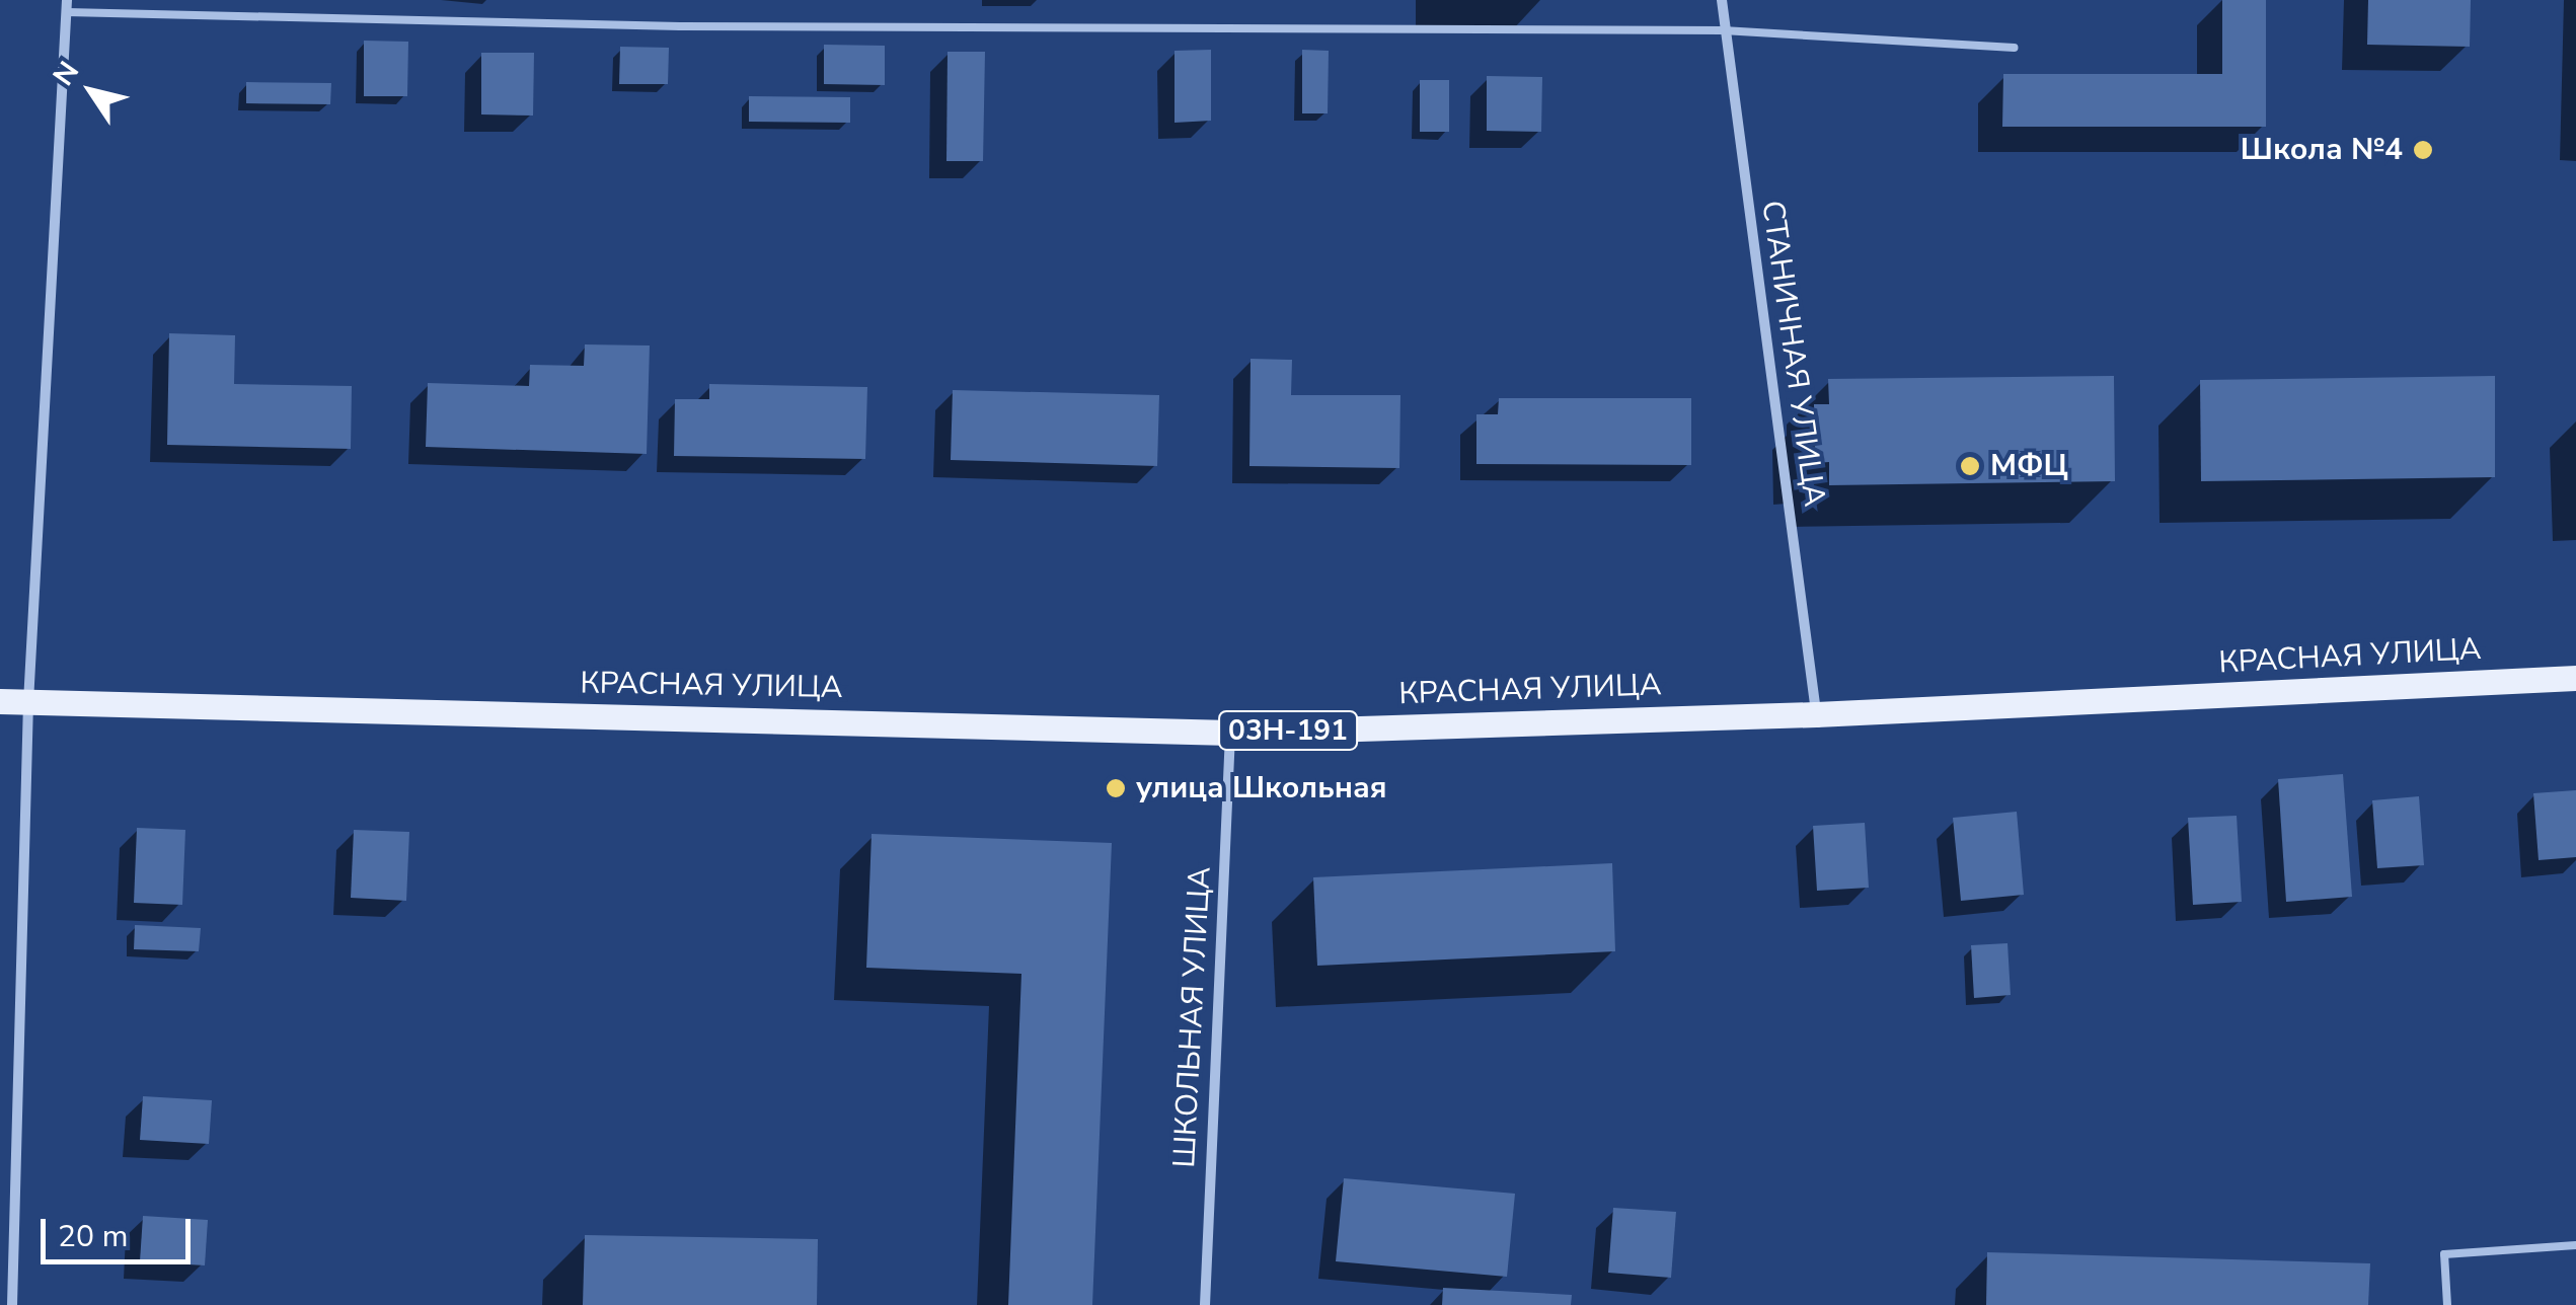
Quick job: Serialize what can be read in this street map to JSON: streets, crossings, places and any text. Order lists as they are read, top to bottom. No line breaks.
{"streets":{"main road":["КРАСНАЯ УЛИЦА","03Н-191"],"street":["СТАНИЧНАЯ УЛИЦА","ШКОЛЬНАЯ УЛИЦА"]},"crossings":[["СТАНИЧНАЯ УЛИЦА","КРАСНАЯ УЛИЦА"],["КРАСНАЯ УЛИЦА","ШКОЛЬНАЯ УЛИЦА"]],"places":["Школа №4","МФЦ","улица Школьная"],"scale_bar":"20 m","north":"top left"}
